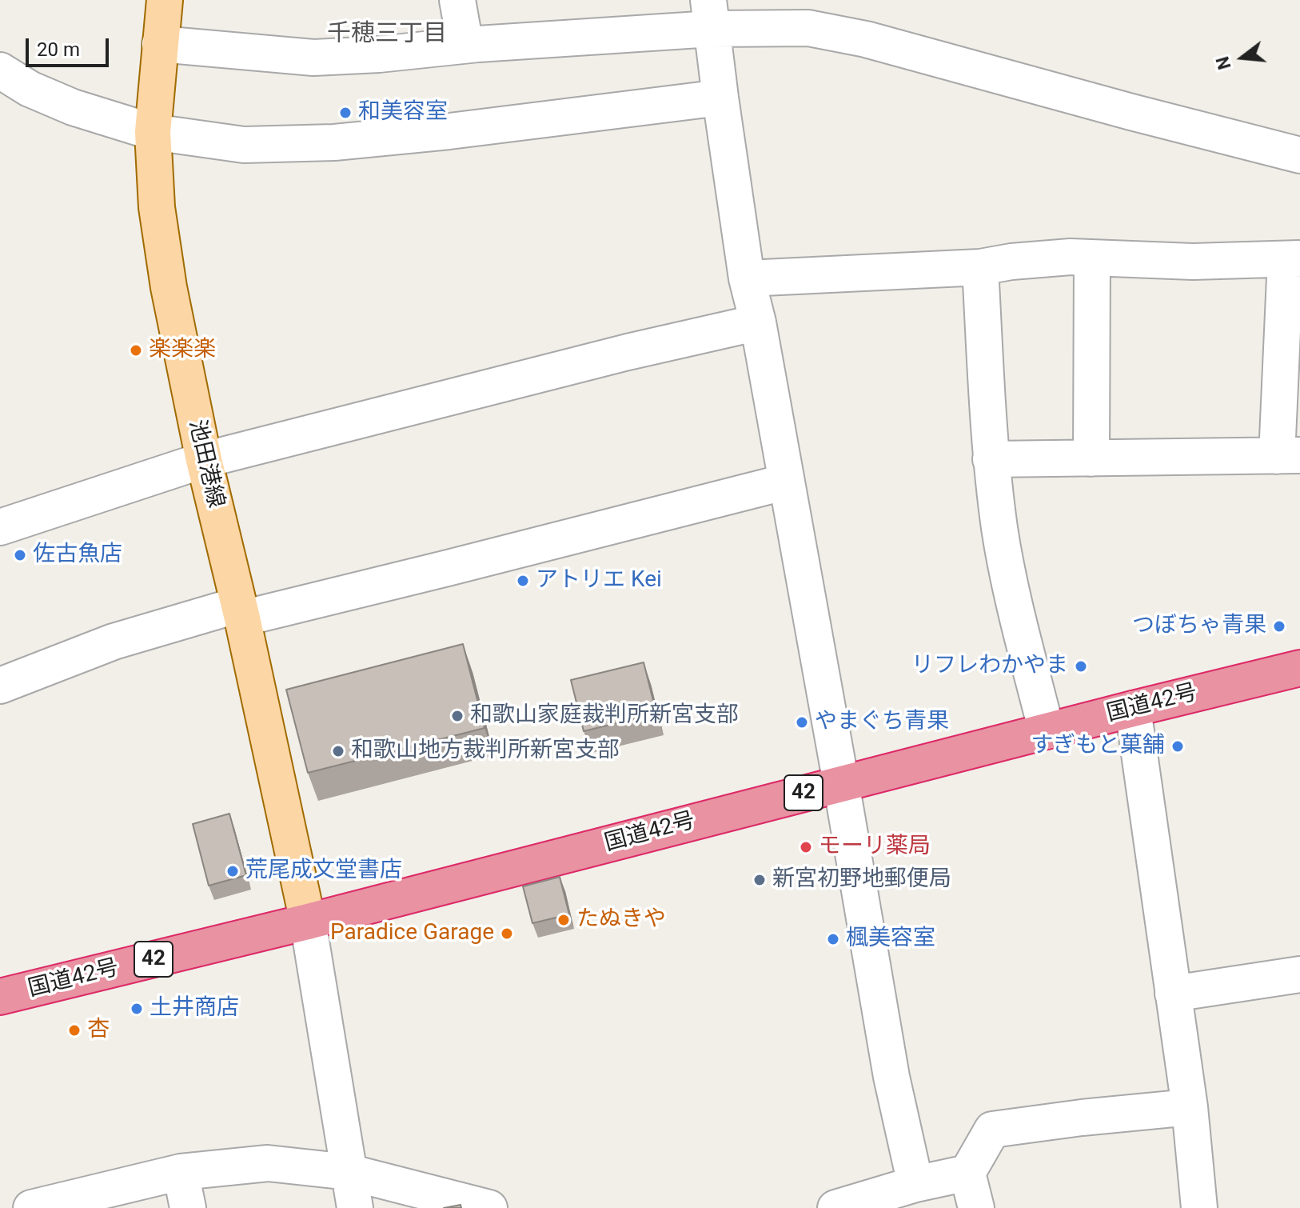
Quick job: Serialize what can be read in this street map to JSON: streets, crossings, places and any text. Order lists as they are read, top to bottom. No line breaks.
{"streets":{"highway":["国道42号","42"],"main road":["池田港線"]},"crossings":[["池田港線","国道42号"]],"districts":["千穂三丁目"],"places":["和美容室","楽楽楽","佐古魚店","アトリエ Kei","つぼちゃ青果","リフレわかやま","和歌山家庭裁判所新宮支部","やまぐち青果","すぎもと菓舗","和歌山地方裁判所新宮支部","モーリ薬局","荒尾成文堂書店","新宮初野地郵便局","たぬきや","Paradice Garage","楓美容室","土井商店","杏"],"scale_bar":"20 m","north":"left"}
